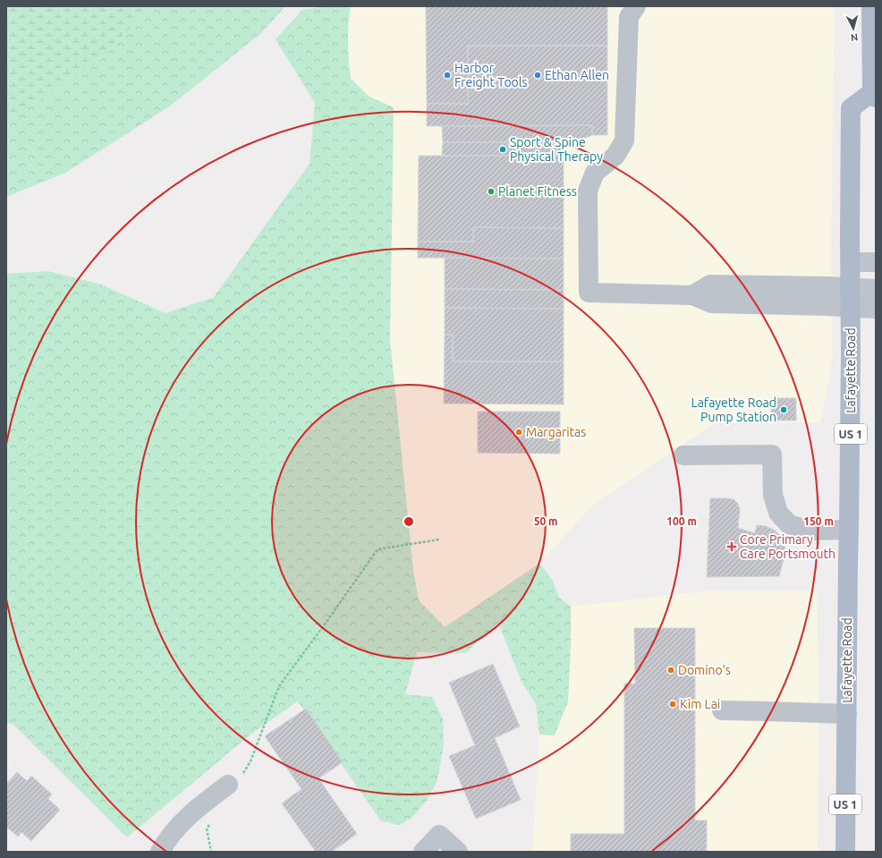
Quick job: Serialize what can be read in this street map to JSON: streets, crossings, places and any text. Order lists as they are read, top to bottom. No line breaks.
{"streets":{"main road":["Lafayette Road","US 1"]},"places":{"other":["Harbor Freight Tools","Ethan Allen","Sport & Spine Physical Therapy","Planet Fitness","Lafayette Road Pump Station","Margaritas","Domino's","Kim Lai"],"health":["Core Primary Care Portsmouth"]},"north":"bottom","rings":["50 m","100 m","150 m"]}
